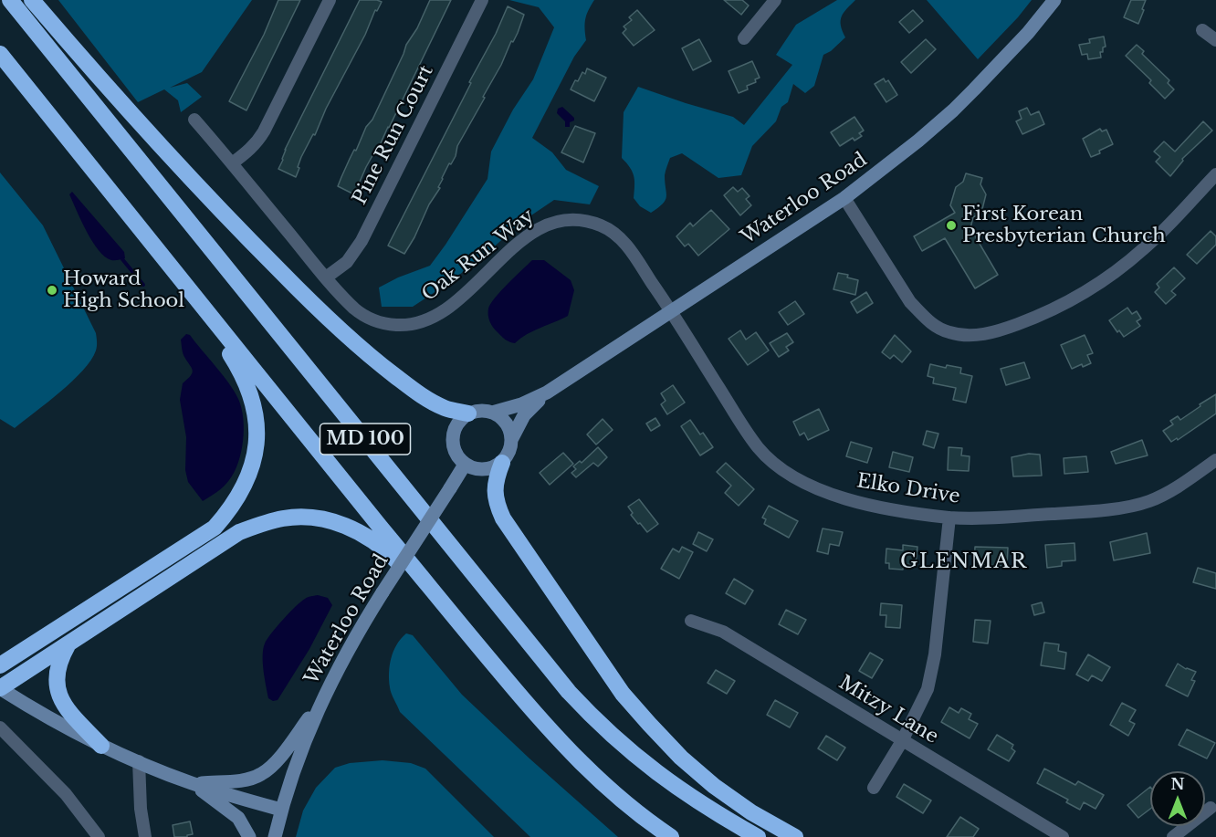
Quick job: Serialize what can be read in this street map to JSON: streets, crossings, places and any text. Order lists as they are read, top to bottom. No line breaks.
{"streets":{"highway":["MD 100"],"main road":["Waterloo Road"],"street":["Pine Run Court","Oak Run Way","Elko Drive","Mitzy Lane"]},"crossings":[["Pine Run Court","Oak Run Way"],["Waterloo Road","Oak Run Way"],["Waterloo Road","Elko Drive"],["Oak Run Way","Elko Drive"]],"districts":["GLENMAR"],"places":["First Korean Presbyterian Church","Howard High School"],"north":"top"}
